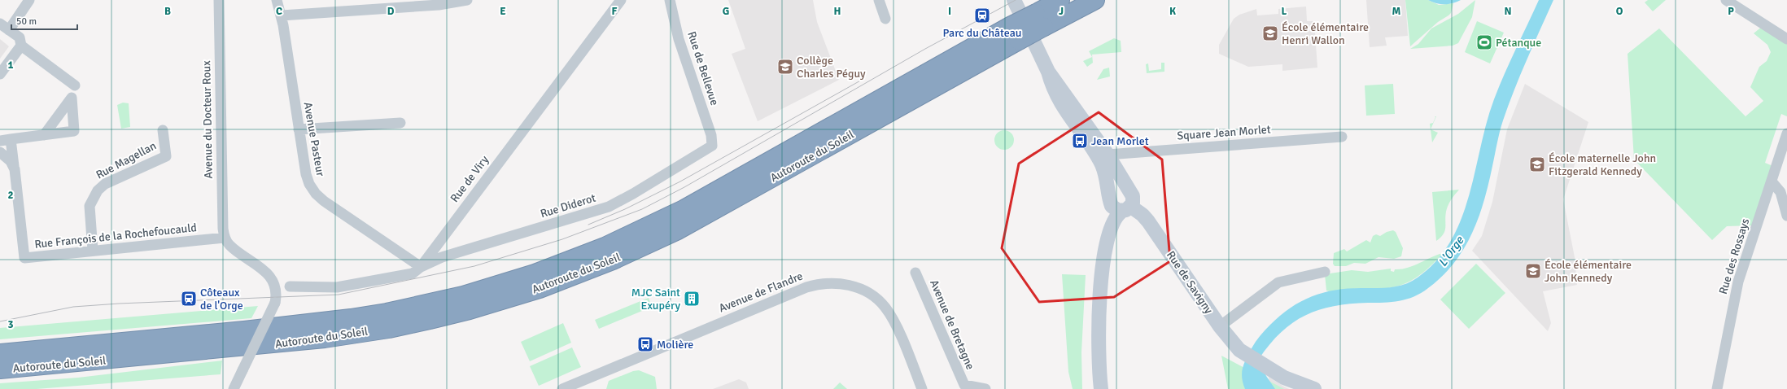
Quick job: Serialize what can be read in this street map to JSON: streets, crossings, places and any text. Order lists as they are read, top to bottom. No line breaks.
{"streets":{"highway":["Autoroute du Soleil"],"main road":["Rue de Savigny"],"street":["Rue de Bellevue","Avenue du Docteur Roux","Square Jean Morlet","Avenue Pasteur","Rue Magellan","Rue de Viry","Rue Diderot","Rue François de la Rochefoucauld","Rue des Rossays","Avenue de Flandre","Avenue de Bretagne"]},"crossings":[["Rue de Bellevue","Rue Diderot"],["Avenue du Docteur Roux","Rue François de la Rochefoucauld"],["Avenue Pasteur","Rue de Viry"],["Avenue Pasteur","Rue Diderot"],["Rue Magellan","Rue François de la Rochefoucauld"],["Rue de Viry","Rue Diderot"]],"water":["L'Orge"],"places":{"station":["Parc du Château","Côteaux de l'Orge"],"school or university":["École élémentaire Henri Wallon","Collège Charles Péguy","École maternelle John Fitzgerald Kennedy","École élémentaire John Kennedy"],"sports":["Pétanque"],"bus stop":["Jean Morlet","Molière"],"building":["MJC Saint Exupéry"]},"scale_bar":"50 m","grid":{"columns":["B","C","D","E","F","G","H","I","J","K","L","M","N","O","P"],"rows":["1","2","3"]}}
